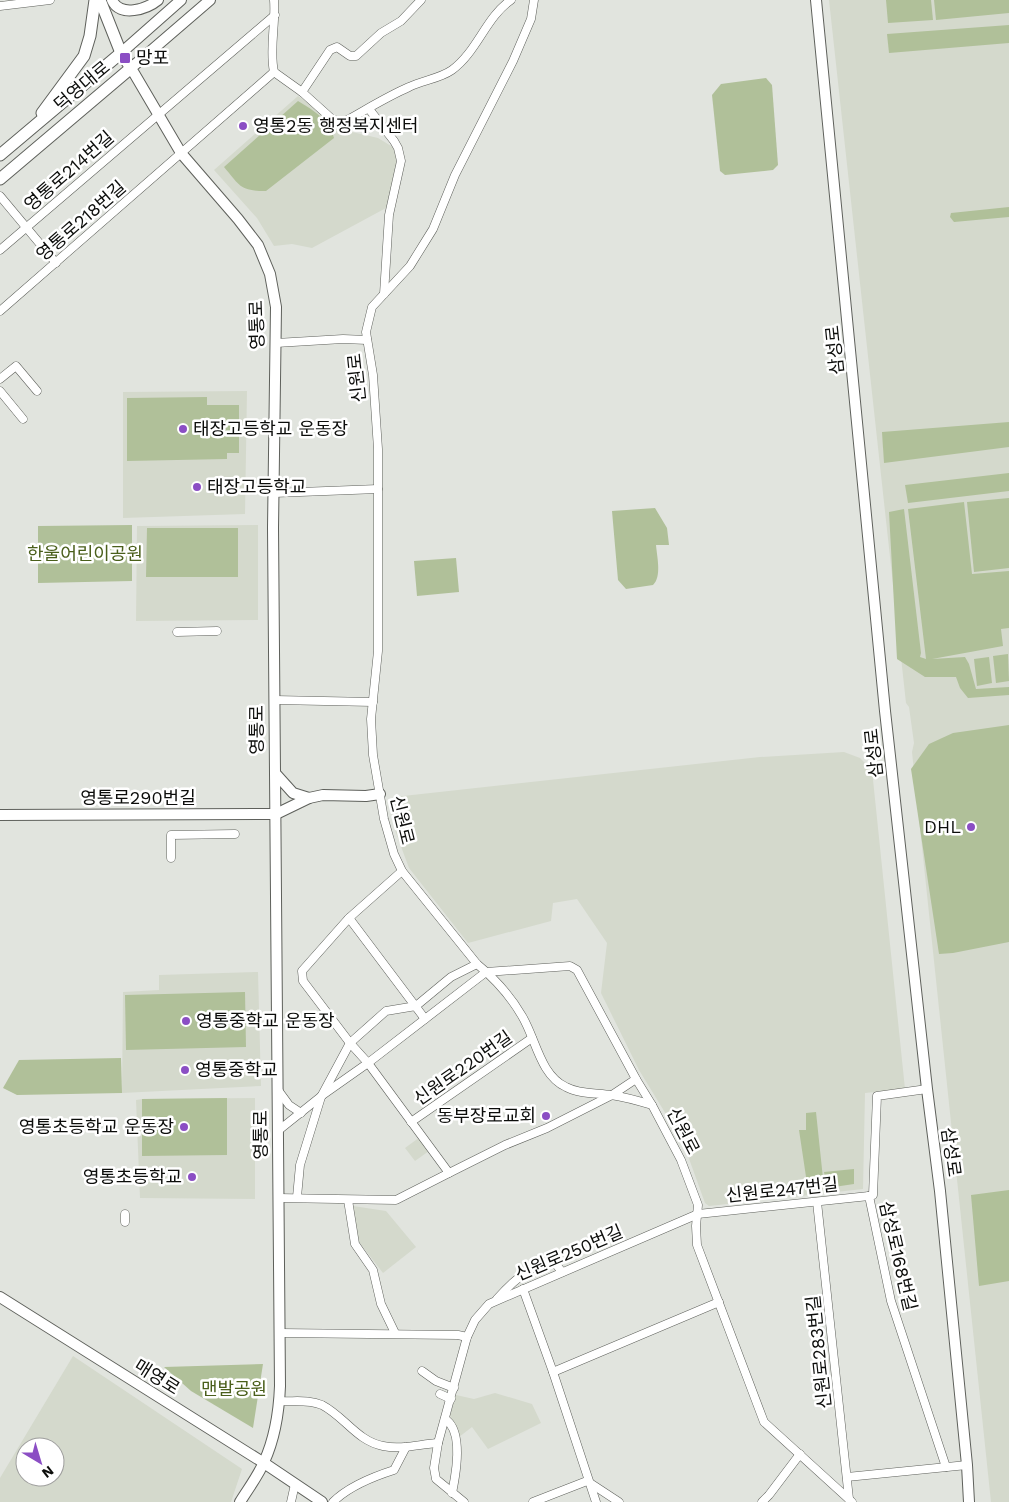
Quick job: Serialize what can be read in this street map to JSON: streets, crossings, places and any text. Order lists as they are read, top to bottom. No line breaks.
{"streets":{"main road":["덕영대로","영통로"],"street":["영통로214번길","영통로218번길","삼성로","신원로","영통로290번길","신원로220번길","신원로247번길","신원로250번길","삼성로168번길","신원로283번길","매영로"]},"crossings":[["덕영대로","영통로"],["영통로214번길","영통로"],["영통로218번길","영통로"],["영통로","영통로290번길"],["영통로","매영로"],["삼성로","삼성로168번길"],["신원로","신원로220번길"],["신원로","신원로247번길"],["신원로","신원로250번길"],["신원로","신원로283번길"],["신원로247번길","신원로250번길"],["신원로247번길","삼성로168번길"],["신원로247번길","신원로283번길"]],"parks":["한울어린이공원","맨발공원"],"places":{"transit":["망포"],"other":["영통2동 행정복지센터","태장고등학교 운동장","태장고등학교","DHL","영통중학교 운동장","영통중학교","동부장로교회","영통초등학교 운동장","영통초등학교"]},"north":"bottom right"}
